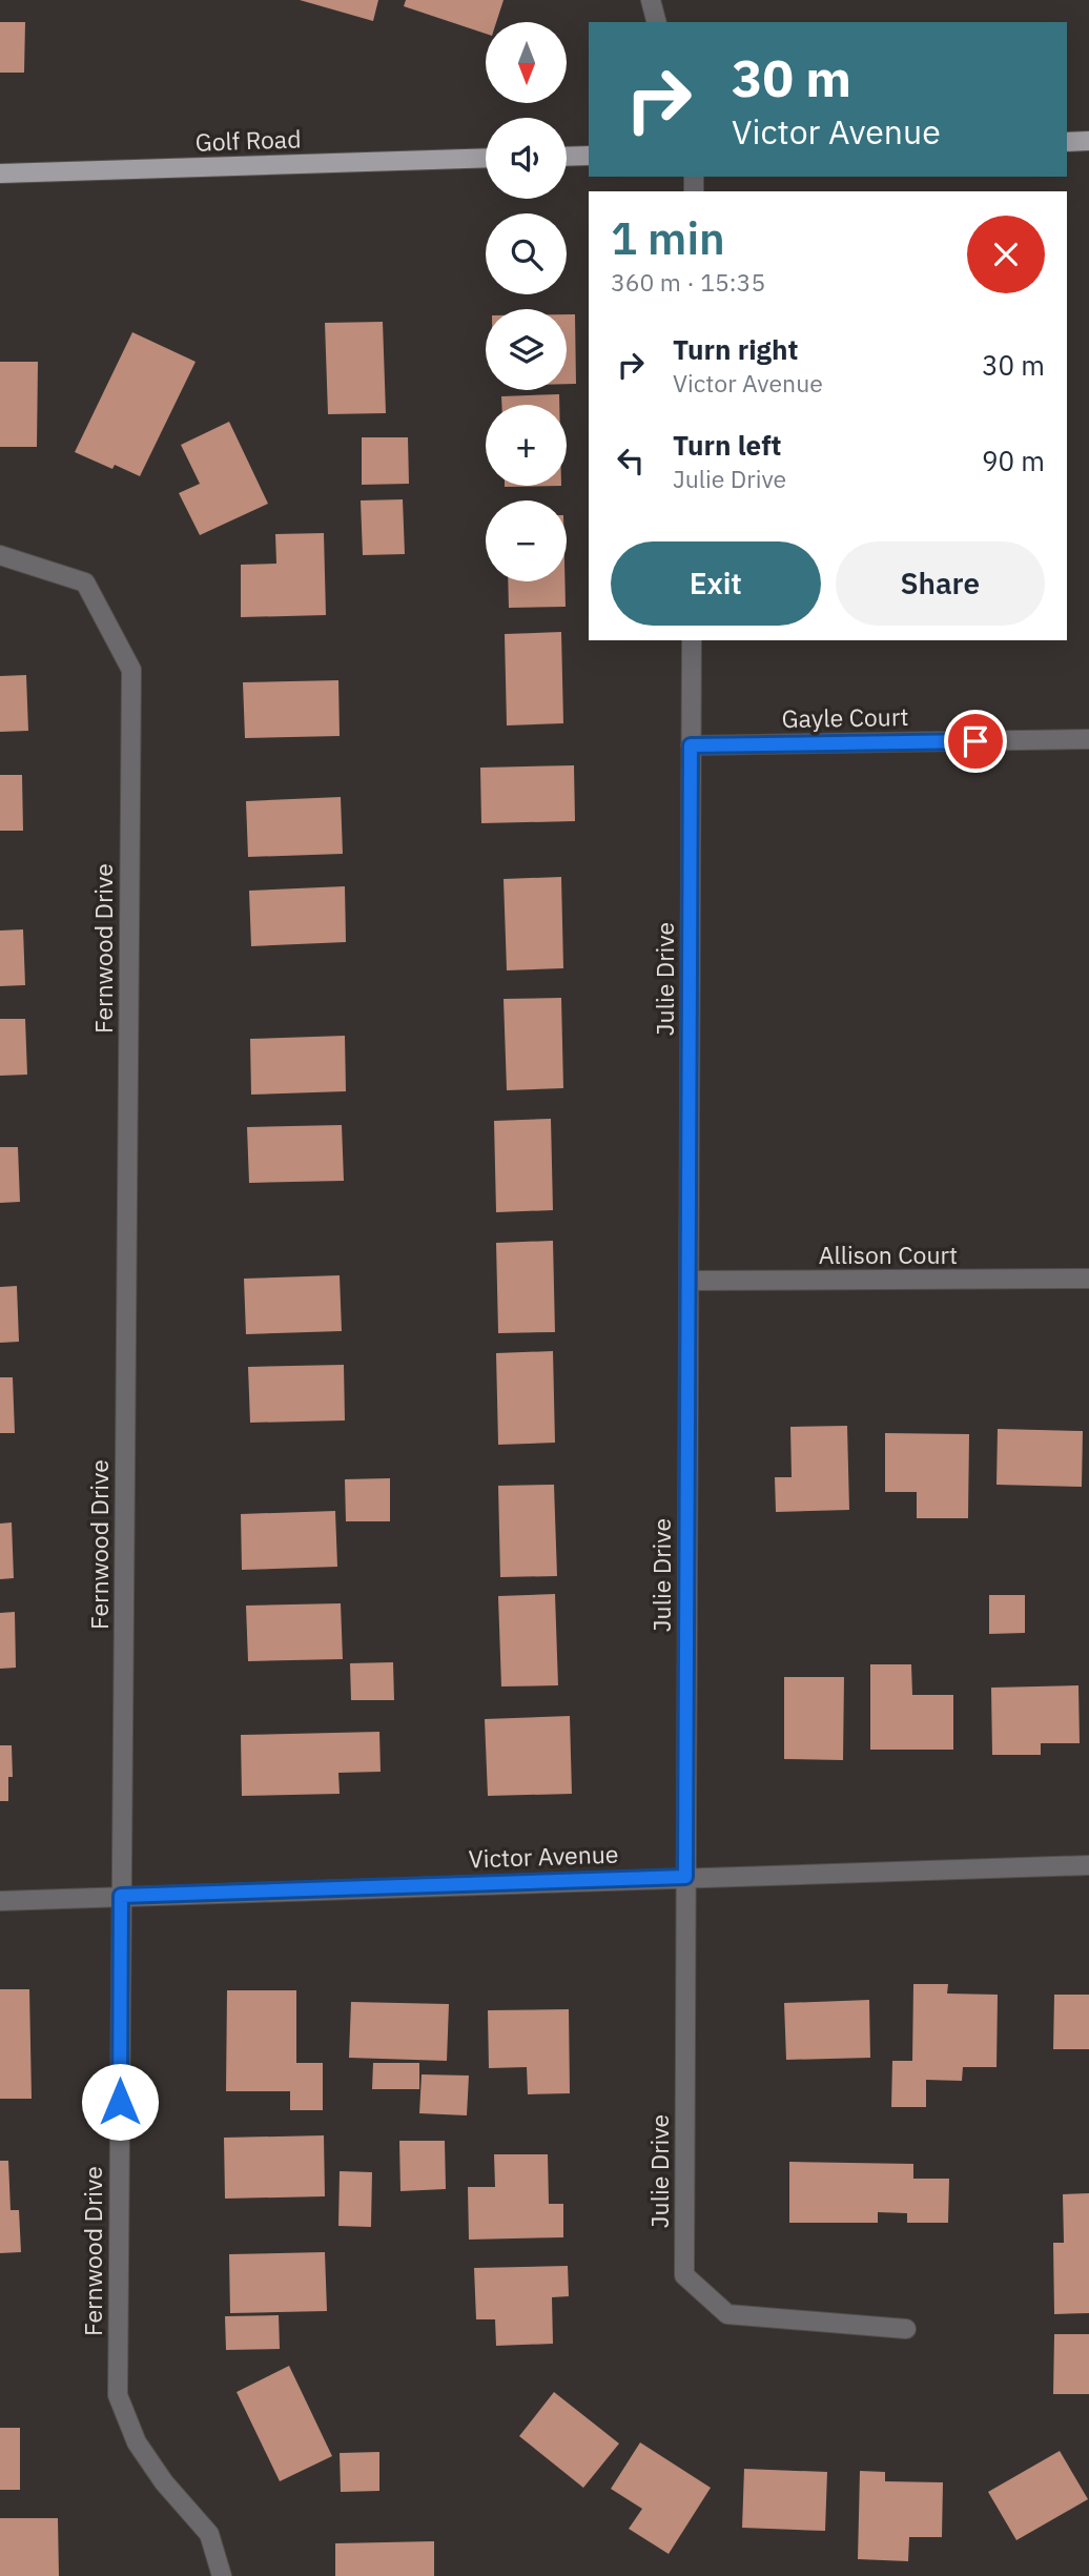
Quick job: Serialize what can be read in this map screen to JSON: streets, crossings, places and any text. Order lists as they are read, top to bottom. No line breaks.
{"streets":{"main road":["Golf Road"],"street":["Gayle Court","Fernwood Drive","Julie Drive","Allison Court","Victor Avenue"]},"crossings":[["Gayle Court","Julie Drive"],["Fernwood Drive","Victor Avenue"],["Julie Drive","Allison Court"],["Julie Drive","Victor Avenue"]],"north":"bottom","page":{"map_buttons":["+","−"],"turn":["30 m","Victor Avenue"],"heading":["1 min","360 m · 15:35"],"list":[{"name":"Turn right","note":"Victor Avenue","value":"30 m"},{"name":"Turn left","note":"Julie Drive","value":"90 m"}],"buttons":["Exit","Share"]}}
